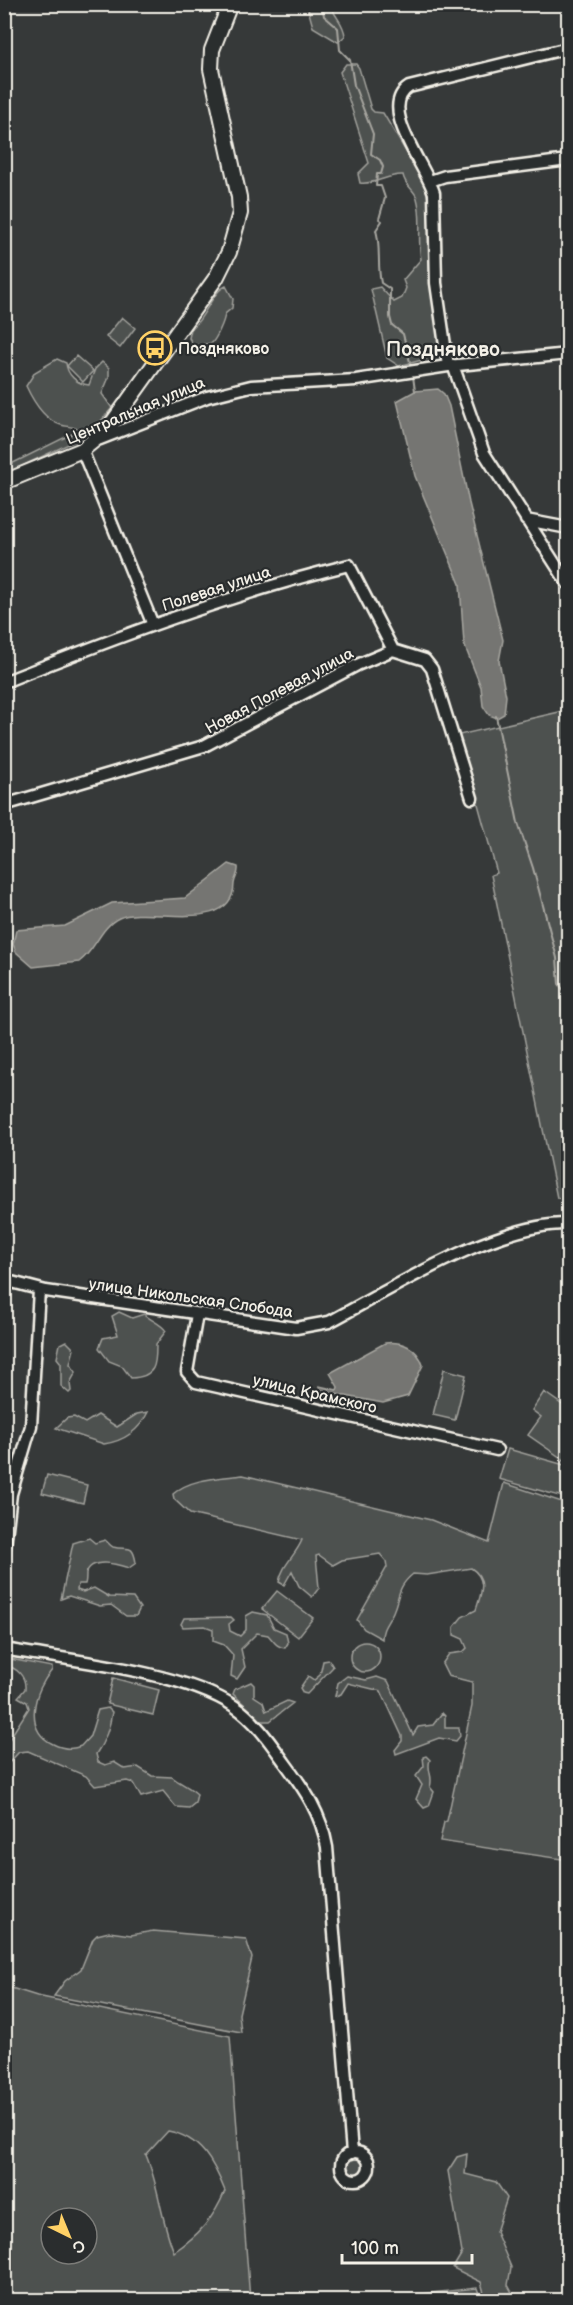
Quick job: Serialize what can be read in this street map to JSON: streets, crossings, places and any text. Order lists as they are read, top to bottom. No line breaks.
{"streets":{"street":["Центральная улица","Полевая улица","Новая Полевая улица","улица Никольская Слобода","улица Крамского"]},"crossings":[["Полевая улица","Новая Полевая улица"],["улица Никольская Слобода","улица Крамского"]],"districts":["Поздняково"],"places":{"bus stop":["Поздняково"]},"scale_bar":"100 m","north":"bottom right"}
